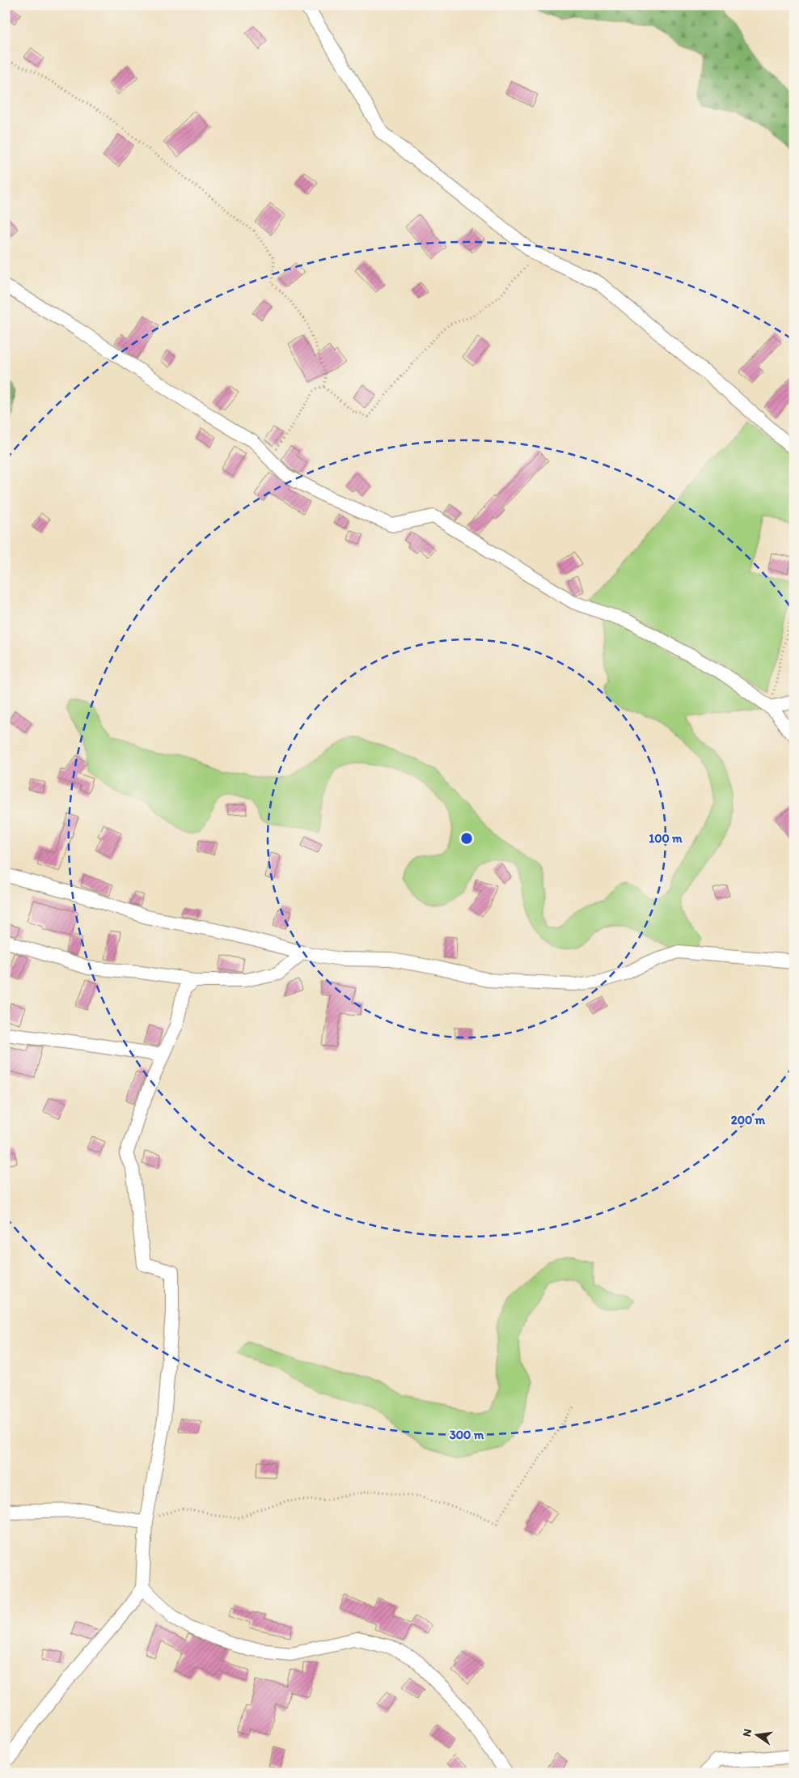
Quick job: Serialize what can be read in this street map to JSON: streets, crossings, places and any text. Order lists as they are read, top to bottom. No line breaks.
{"north":"left","rings":["100 m","200 m","300 m"]}
